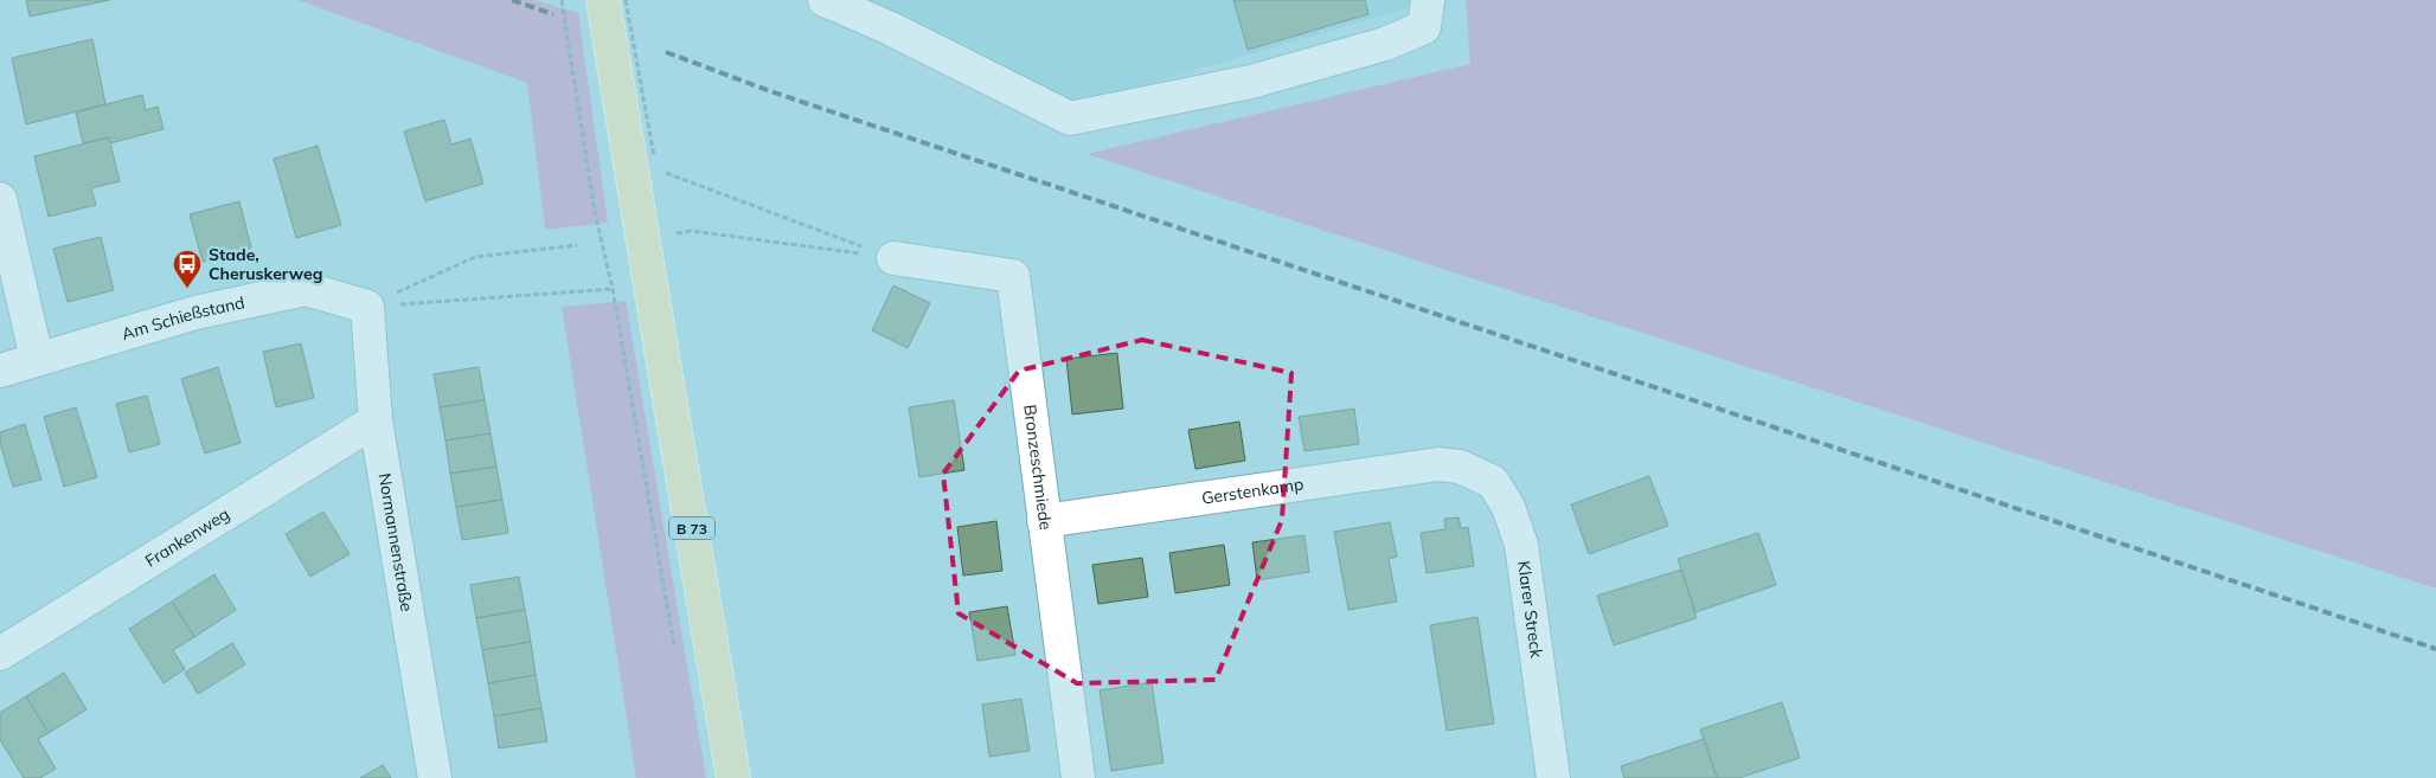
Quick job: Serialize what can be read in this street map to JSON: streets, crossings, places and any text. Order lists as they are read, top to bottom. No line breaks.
{"streets":{"main road":["B 73"],"street":["Am Schießstand","Bronzeschmiede","Gerstenkamp","Frankenweg","Normannenstraße","Klarer Streck"]},"crossings":[["Am Schießstand","Normannenstraße"],["Bronzeschmiede","Gerstenkamp"],["Gerstenkamp","Klarer Streck"],["Frankenweg","Normannenstraße"]],"places":{"bus stop":["Stade, Cheruskerweg"]}}
